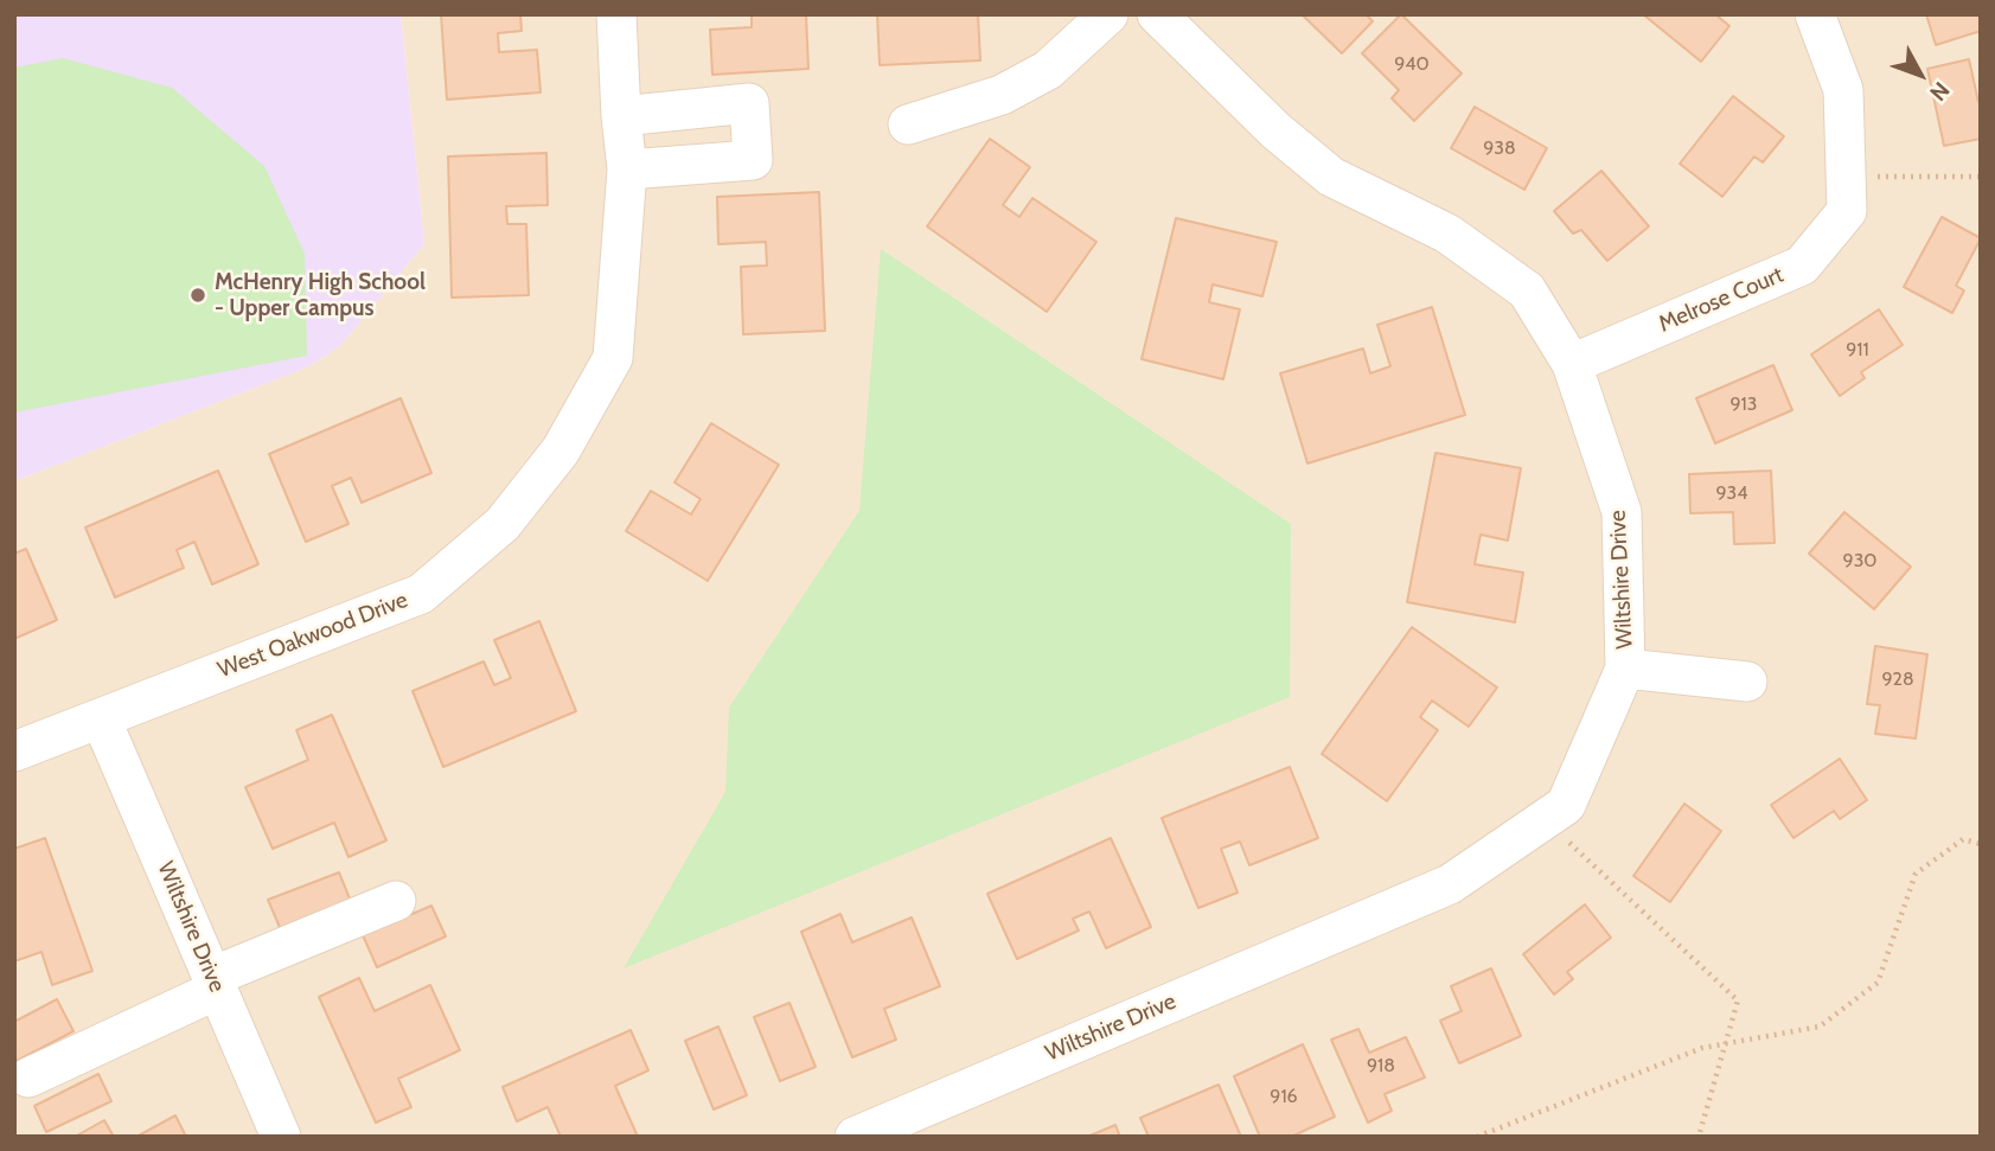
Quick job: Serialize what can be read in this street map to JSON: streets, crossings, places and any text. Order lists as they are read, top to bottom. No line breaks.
{"streets":{"street":["Melrose Court","Wiltshire Drive","West Oakwood Drive"]},"crossings":[["Melrose Court","Wiltshire Drive"],["Wiltshire Drive","West Oakwood Drive"]],"places":["McHenry High School - Upper Campus"],"house_numbers":["940","938","911","913","934","930","928","918","916"],"north":"bottom right"}
